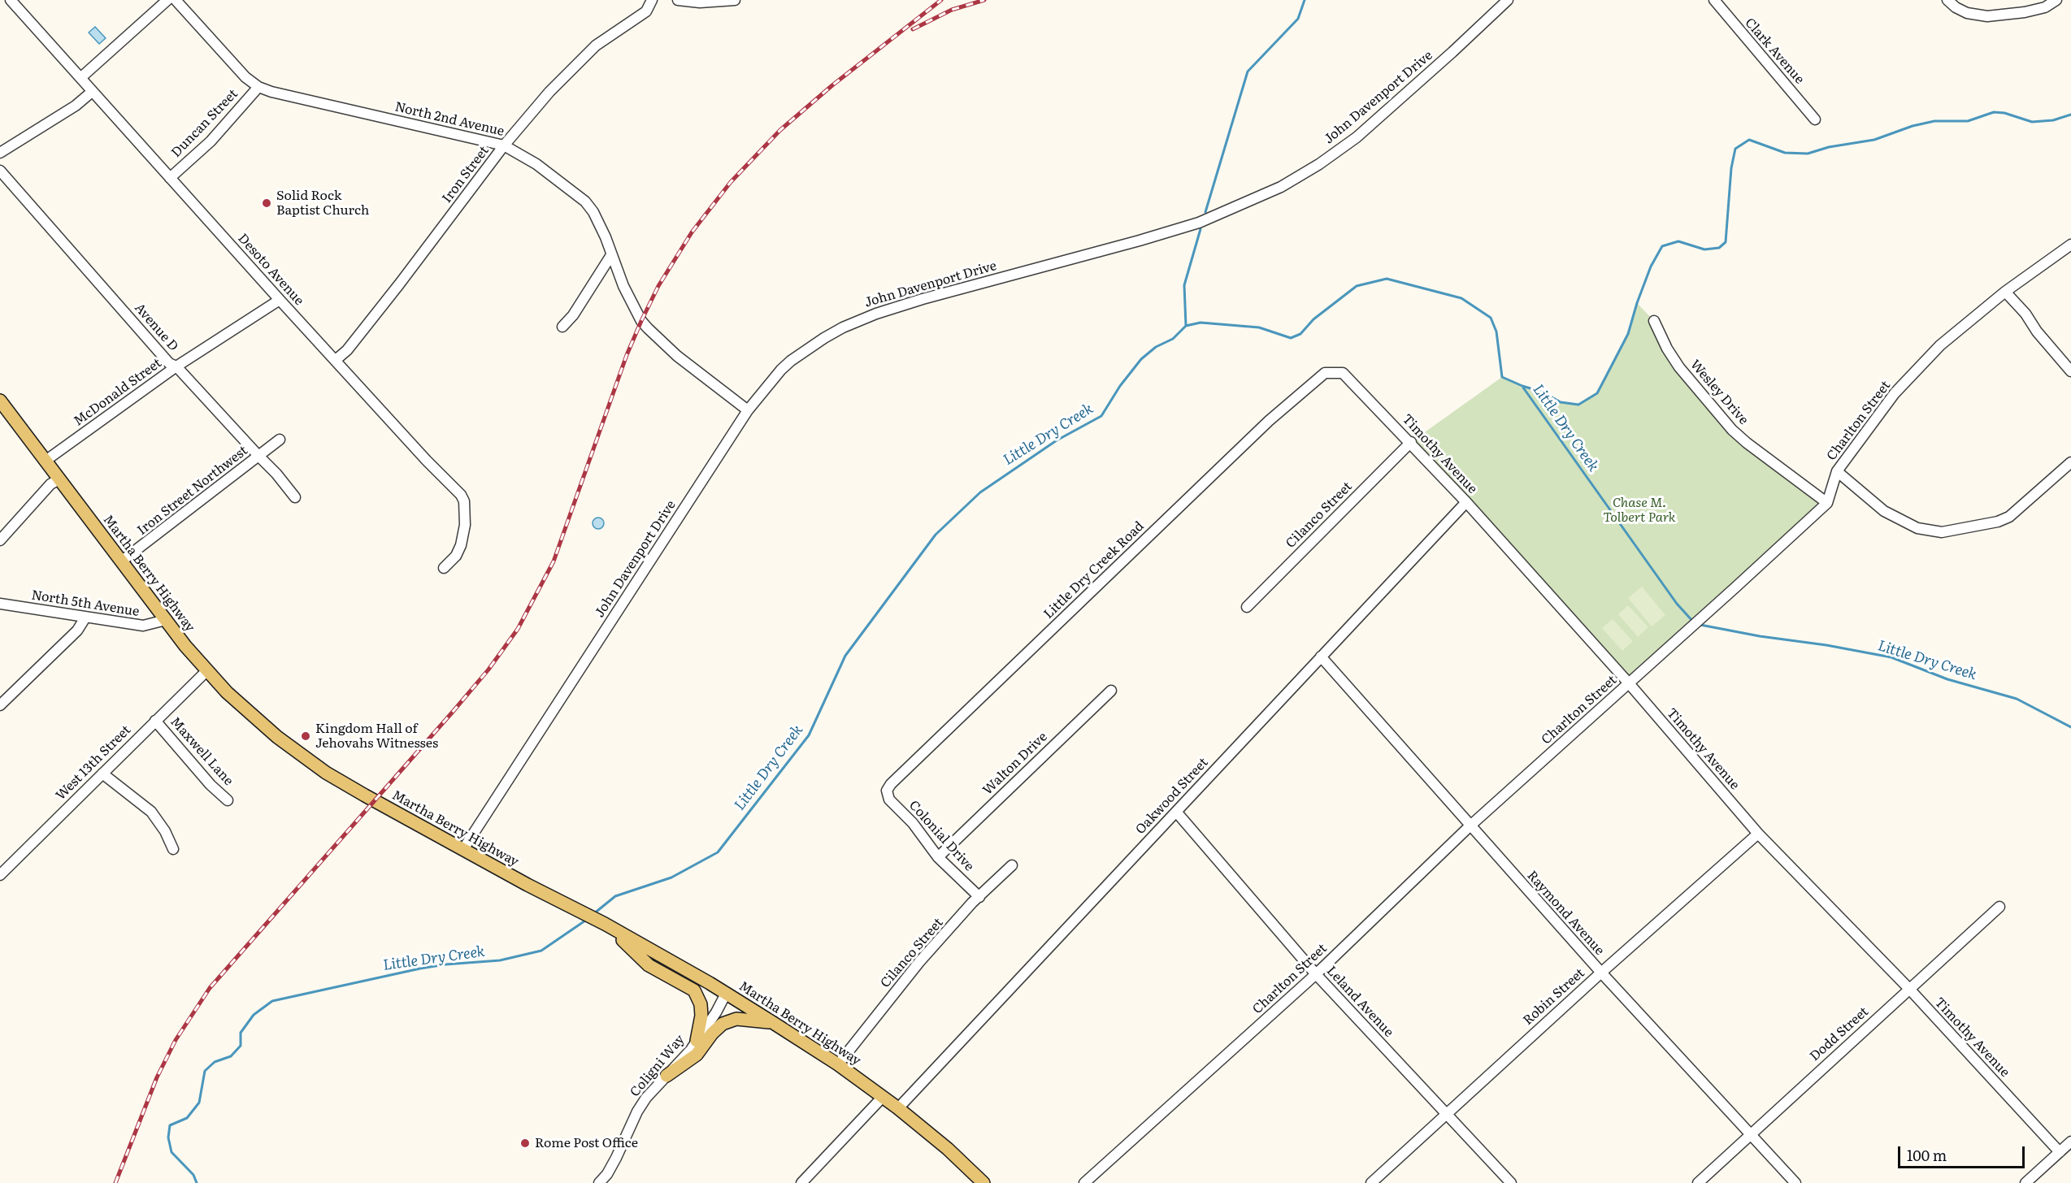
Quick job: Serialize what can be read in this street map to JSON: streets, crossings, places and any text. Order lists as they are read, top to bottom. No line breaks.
{"streets":{"main road":["Martha Berry Highway"],"street":["Clark Avenue","John Davenport Drive","North 2nd Avenue","Duncan Street","Iron Street","Desoto Avenue","Avenue D","McDonald Street","Wesley Drive","Charlton Street","Timothy Avenue","Iron Street Northwest","Cilanco Street","Little Dry Creek Road","North 5th Avenue","Maxwell Lane","West 13th Street","Walton Drive","Oakwood Street","Colonial Drive","Raymond Avenue","Robin Street","Leland Avenue","Dodd Street","Coligni Way"]},"crossings":[["John Davenport Drive","North 2nd Avenue"],["John Davenport Drive","Martha Berry Highway"],["North 2nd Avenue","Duncan Street"],["North 2nd Avenue","Iron Street"],["Duncan Street","Desoto Avenue"],["Iron Street","Desoto Avenue"],["Desoto Avenue","McDonald Street"],["Avenue D","McDonald Street"],["Avenue D","Iron Street Northwest"],["McDonald Street","Martha Berry Highway"],["Wesley Drive","Charlton Street"],["Charlton Street","Timothy Avenue"],["Charlton Street","Raymond Avenue"],["Charlton Street","Leland Avenue"],["Timothy Avenue","Cilanco Street"],["Timothy Avenue","Little Dry Creek Road"],["Timothy Avenue","Oakwood Street"],["Timothy Avenue","Robin Street"],["Timothy Avenue","Dodd Street"],["Iron Street Northwest","Martha Berry Highway"],["Cilanco Street","Martha Berry Highway"],["Cilanco Street","Colonial Drive"],["Little Dry Creek Road","Colonial Drive"],["Martha Berry Highway","North 5th Avenue"],["Martha Berry Highway","West 13th Street"],["Martha Berry Highway","Oakwood Street"],["Martha Berry Highway","Coligni Way"],["Maxwell Lane","West 13th Street"],["Walton Drive","Colonial Drive"],["Oakwood Street","Raymond Avenue"],["Oakwood Street","Leland Avenue"],["Raymond Avenue","Robin Street"],["Raymond Avenue","Dodd Street"],["Robin Street","Leland Avenue"]],"water":["Little Dry Creek"],"parks":["Chase M. Tolbert Park"],"places":["Solid Rock Baptist Church","Kingdom Hall of Jehovahs Witnesses","Rome Post Office"],"scale_bar":"100 m"}
